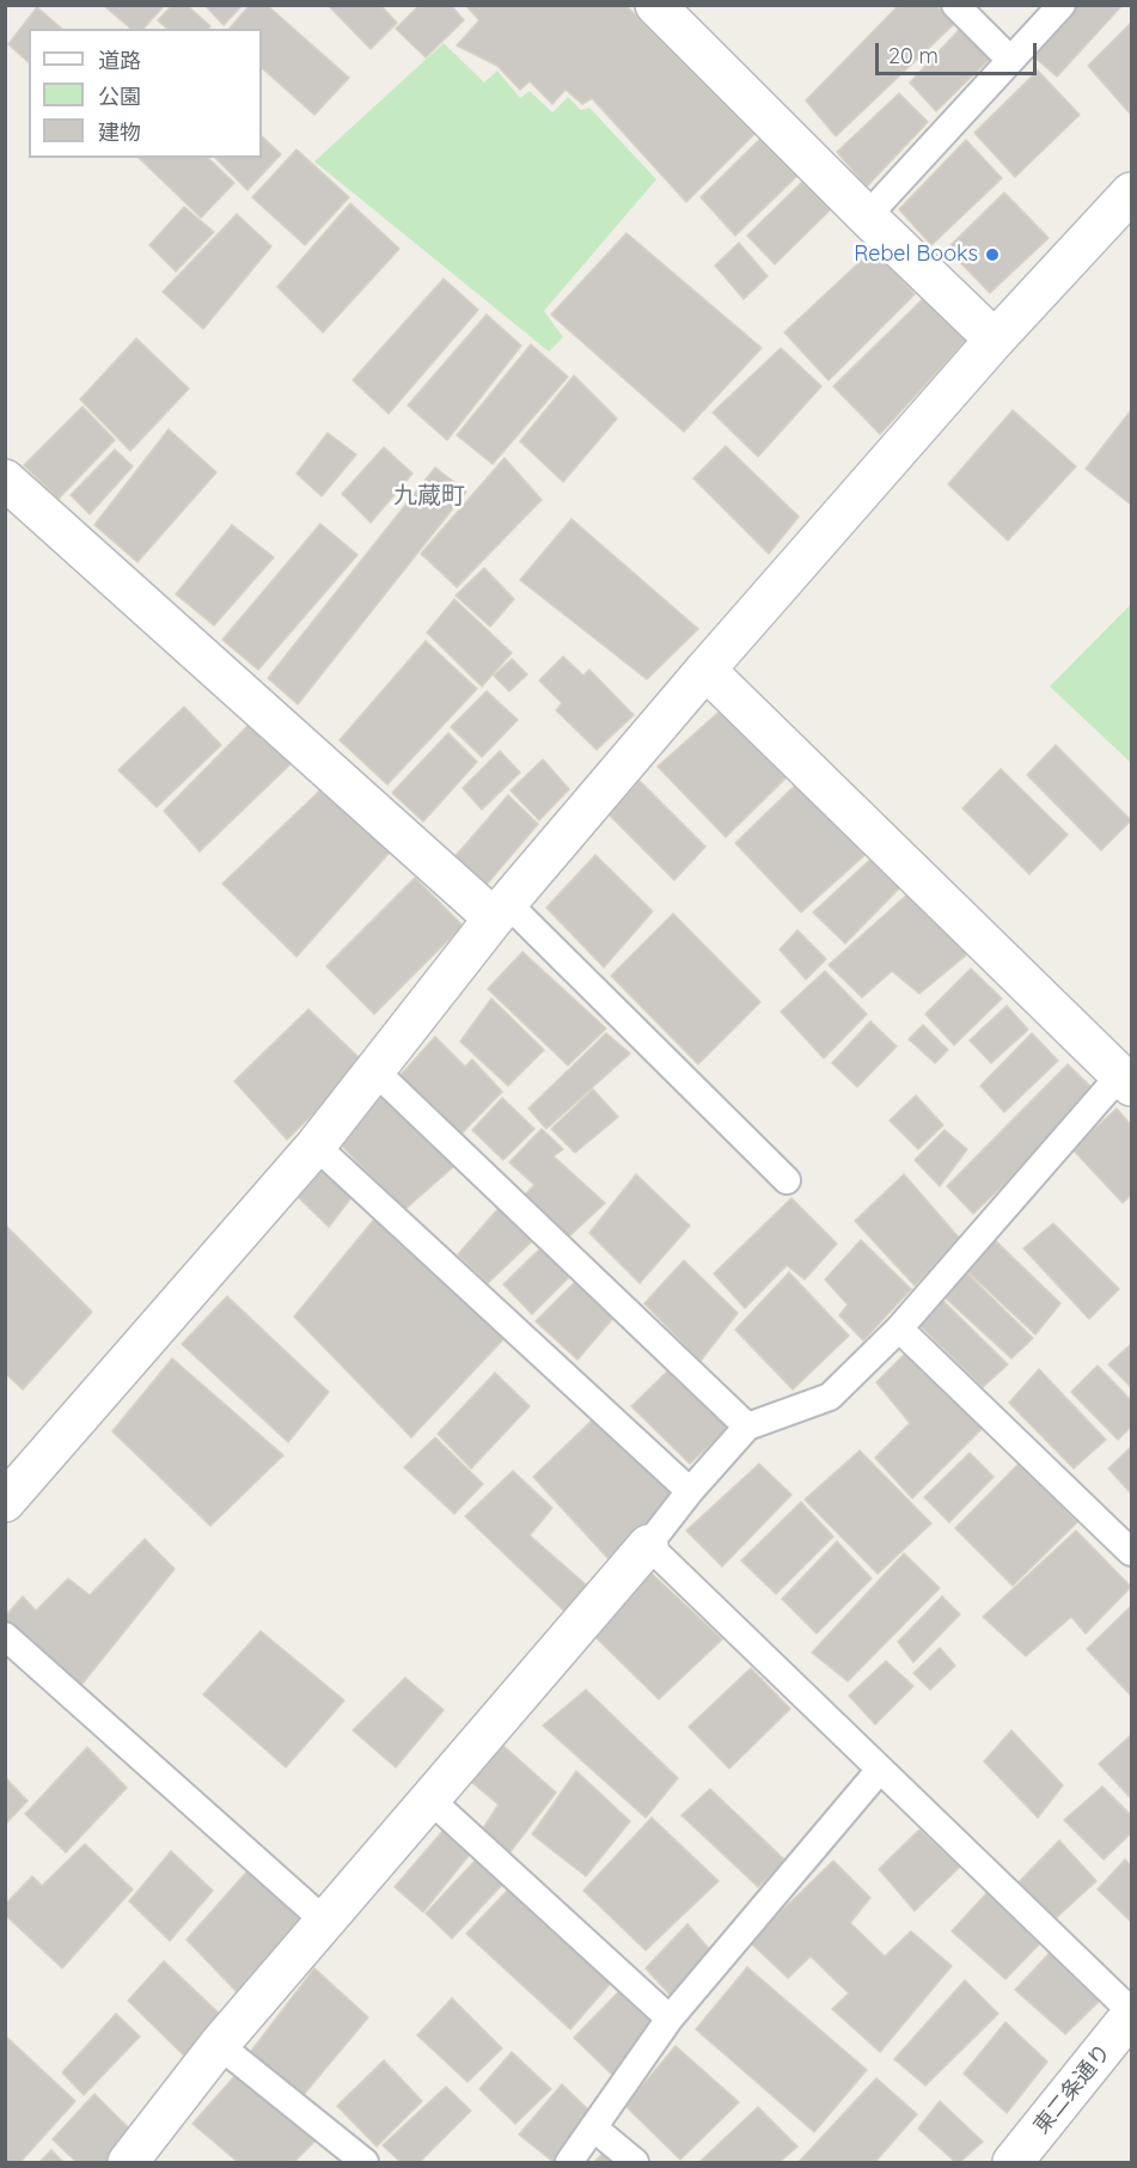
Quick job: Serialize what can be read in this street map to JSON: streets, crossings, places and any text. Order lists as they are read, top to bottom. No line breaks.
{"streets":{"street":["東二条通り"]},"districts":["九蔵町"],"places":["Rebel Books"],"legend":["道路","公園","建物"],"scale_bar":"20 m"}
